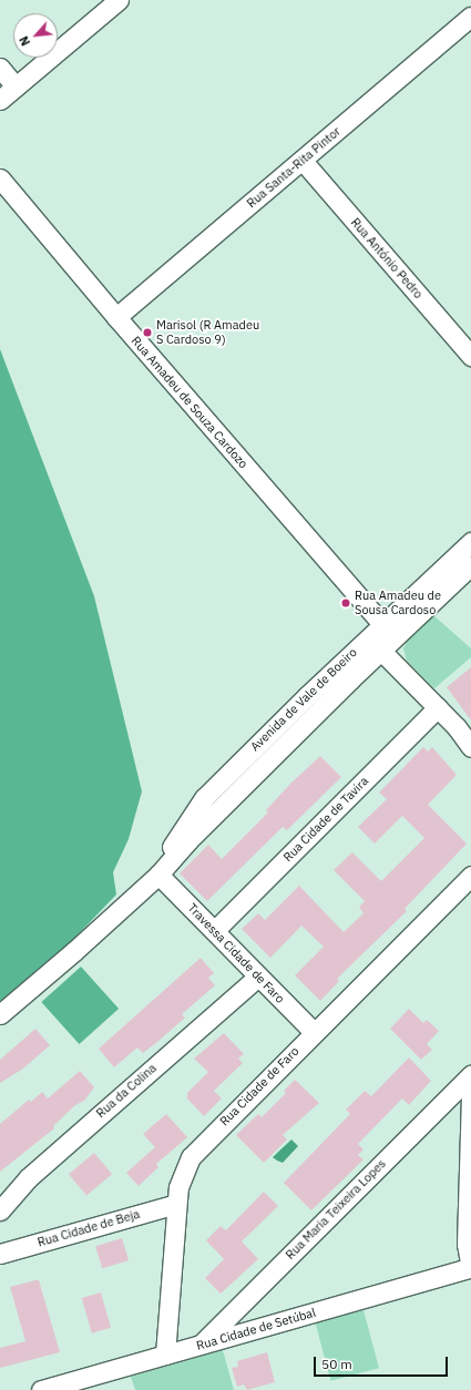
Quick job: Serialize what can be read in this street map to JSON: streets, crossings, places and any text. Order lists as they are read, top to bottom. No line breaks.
{"streets":{"street":["Rua Santa-Rita Pintor","Rua António Pedro","Rua Amadeu de Souza Cardozo","Avenida de Vale de Boeiro","Rua Cidade de Tavira","Travessa Cidade de Faro","Rua Cidade de Faro","Rua da Colina","Rua Maria Teixeira Lopes","Rua Cidade de Beja","Rua Cidade de Setúbal"]},"crossings":[["Rua Santa-Rita Pintor","Rua António Pedro"],["Rua Santa-Rita Pintor","Rua Amadeu de Souza Cardozo"],["Rua Amadeu de Souza Cardozo","Avenida de Vale de Boeiro"],["Rua Amadeu de Souza Cardozo","Rua Cidade de Tavira"],["Avenida de Vale de Boeiro","Travessa Cidade de Faro"],["Rua Cidade de Tavira","Travessa Cidade de Faro"],["Travessa Cidade de Faro","Rua Cidade de Faro"],["Travessa Cidade de Faro","Rua da Colina"],["Rua Cidade de Faro","Rua Cidade de Beja"],["Rua Cidade de Faro","Rua Cidade de Setúbal"],["Rua Maria Teixeira Lopes","Rua Cidade de Setúbal"]],"places":["Marisol (R Amadeu S Cardoso 9)","Rua Amadeu de Sousa Cardoso"],"scale_bar":"50 m","north":"bottom left"}
